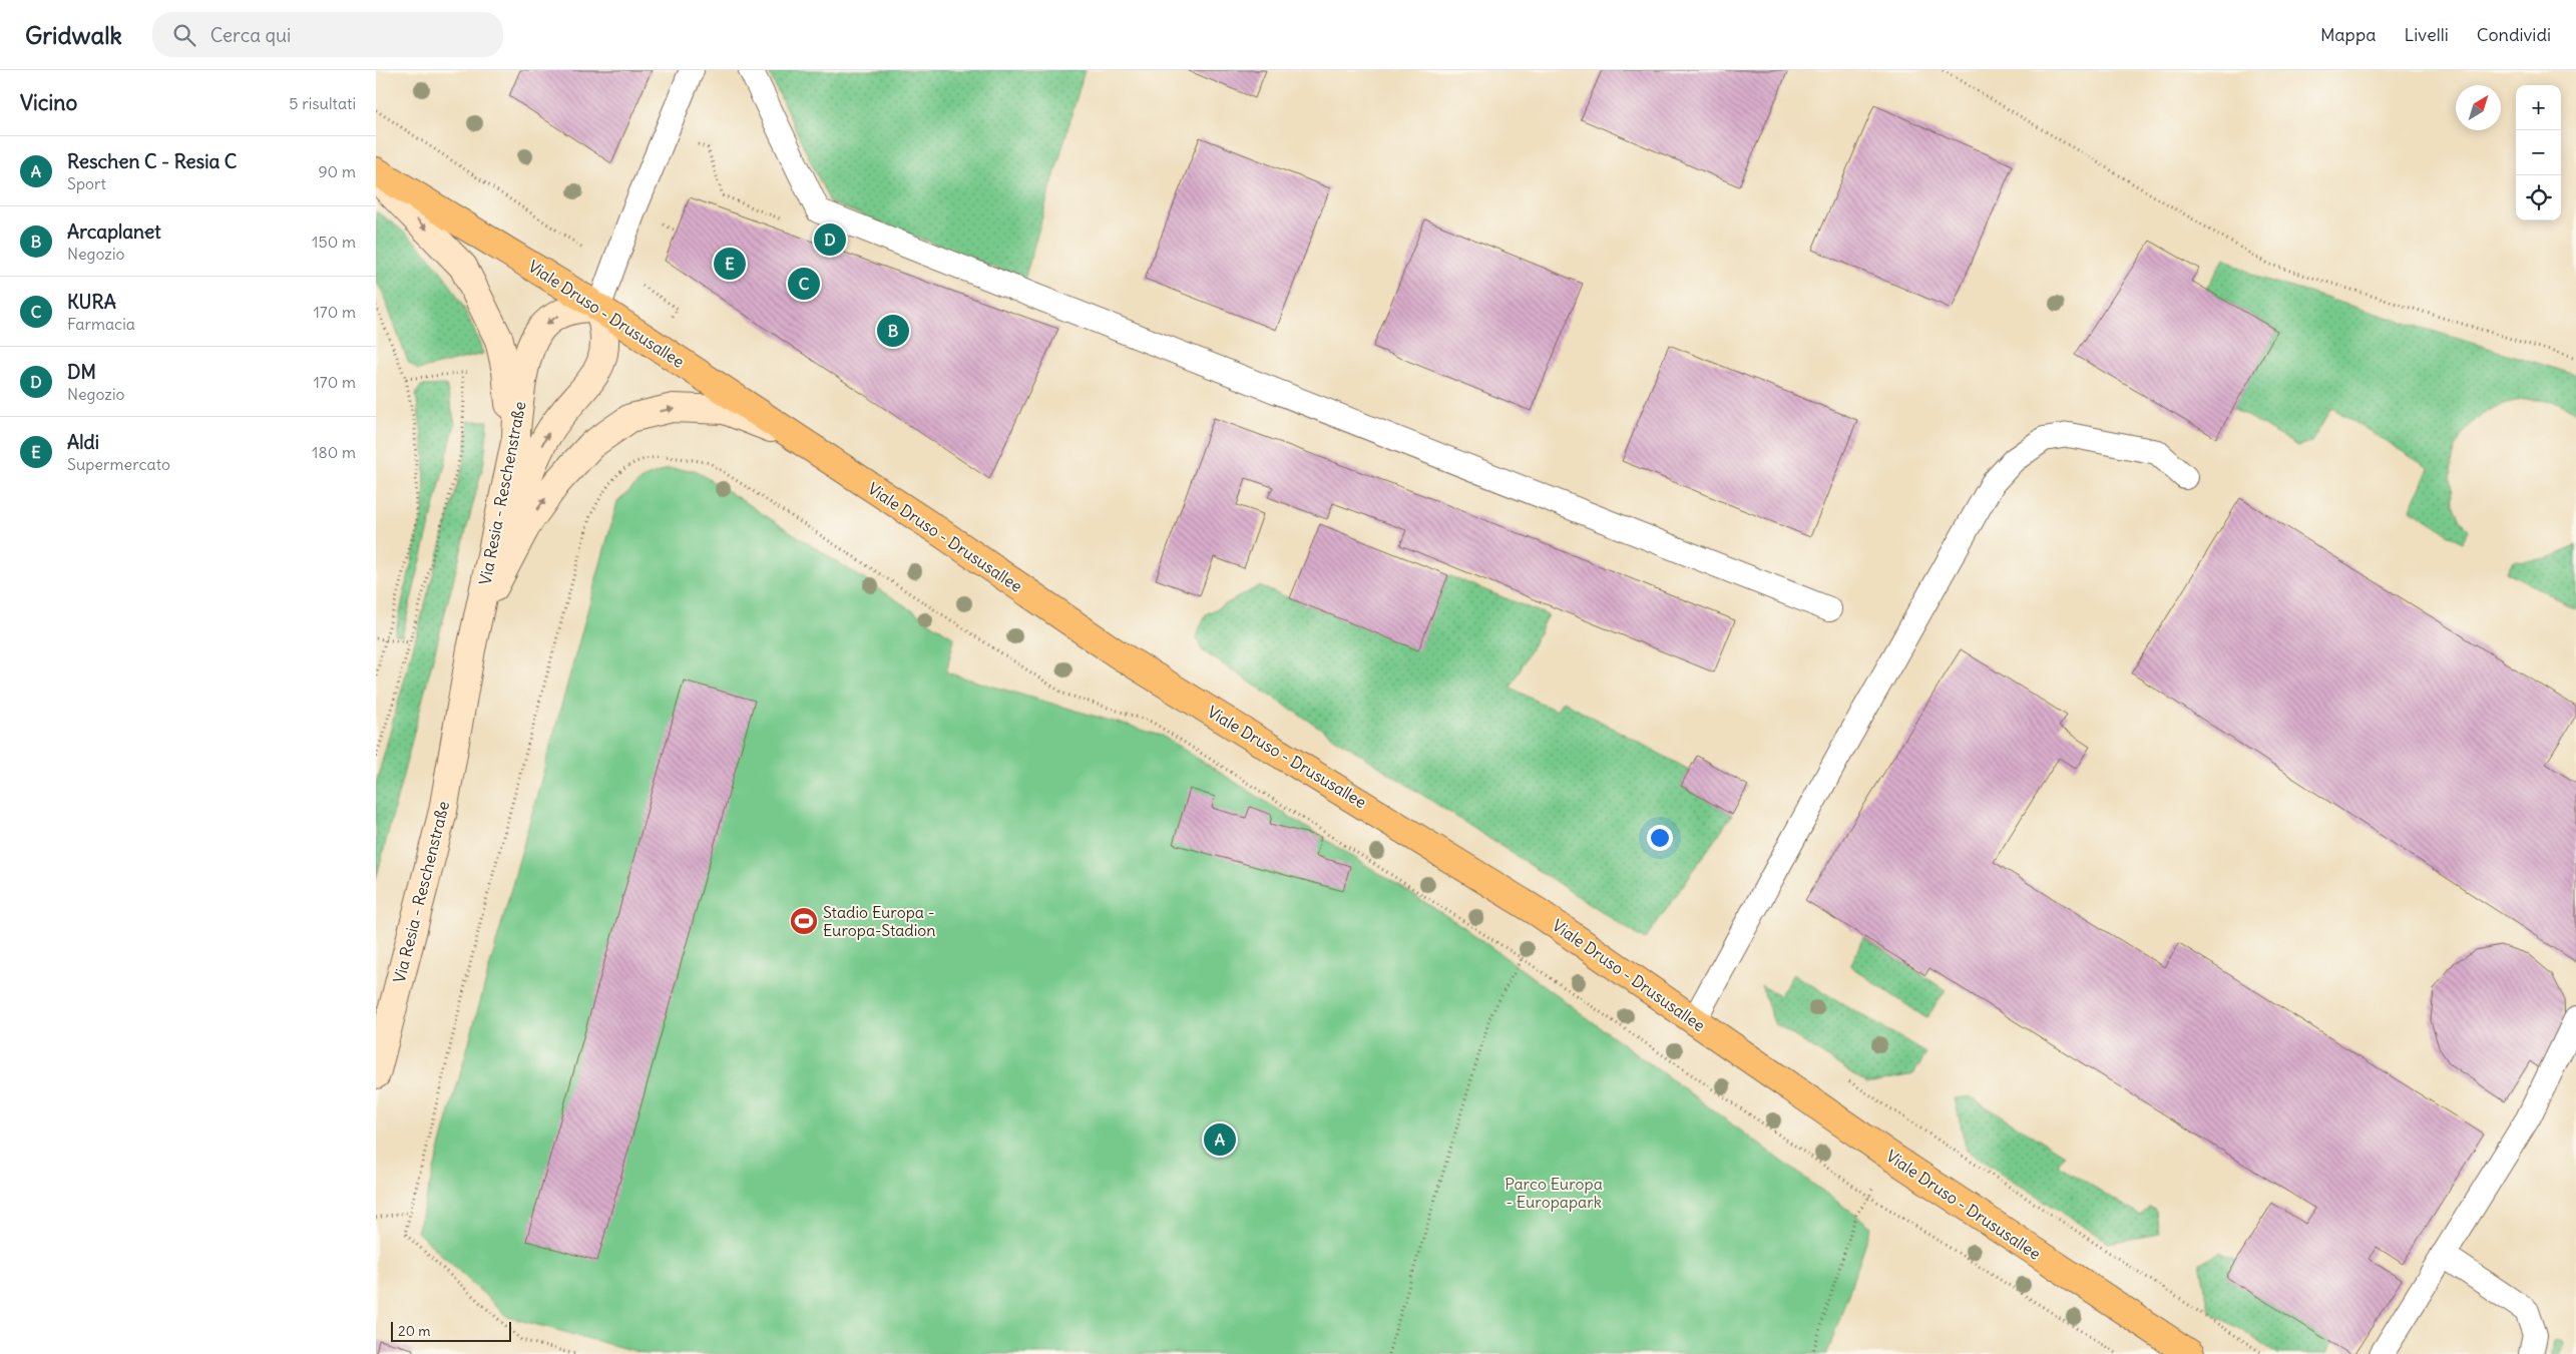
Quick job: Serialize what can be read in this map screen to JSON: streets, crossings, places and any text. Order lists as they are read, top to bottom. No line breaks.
{"streets":{"main road":["Viale Druso - Drususallee","Via Resia - Reschenstraße"]},"crossings":[["Viale Druso - Drususallee","Via Resia - Reschenstraße"]],"parks":["Parco Europa - Europapark"],"places":{"sports":["Stadio Europa - Europa-Stadion"]},"scale_bar":"20 m","north":"top right","page":{"header":"Gridwalk","search":"Cerca qui","nav":["Mappa","Livelli","Condividi"],"heading":["Vicino","5 risultati"],"map_buttons":["+","−"],"list":[{"mark":"A","name":"Reschen C - Resia C","note":"Sport","value":"90 m"},{"mark":"B","name":"Arcaplanet","note":"Negozio","value":"150 m"},{"mark":"C","name":"KURA","note":"Farmacia","value":"170 m"},{"mark":"D","name":"DM","note":"Negozio","value":"170 m"},{"mark":"E","name":"Aldi","note":"Supermercato","value":"180 m"}],"pins":["D","E","C","B","A"],"scale":"20 m"}}
